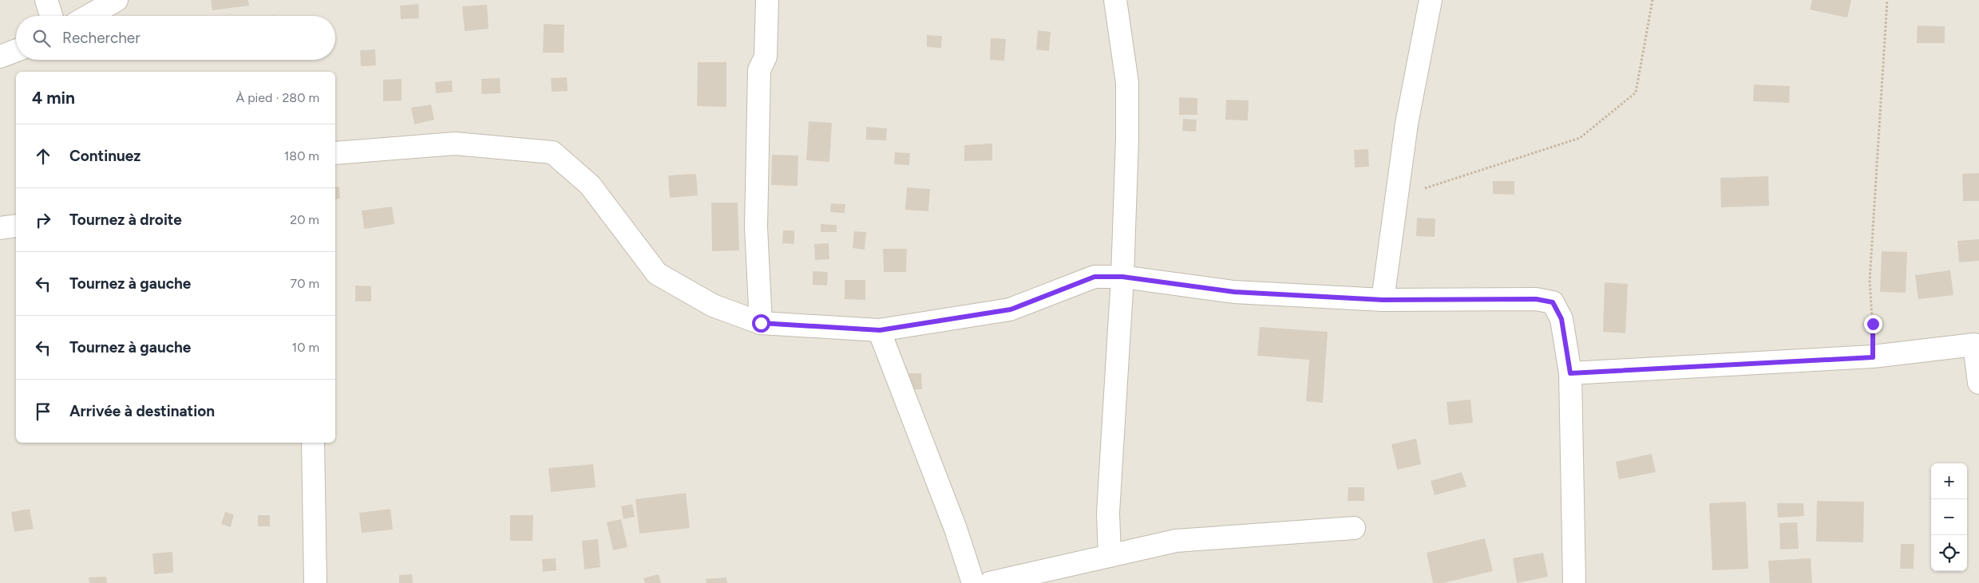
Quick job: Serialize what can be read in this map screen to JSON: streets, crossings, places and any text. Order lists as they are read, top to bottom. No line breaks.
{"page":{"search":"Rechercher","heading":["4 min","À pied · 280 m"],"list":[["Continuez","180 m"],["Tournez à droite","20 m"],["Tournez à gauche","70 m"],["Tournez à gauche","10 m"],"Arrivée à destination"],"map_buttons":["+","−"]}}
